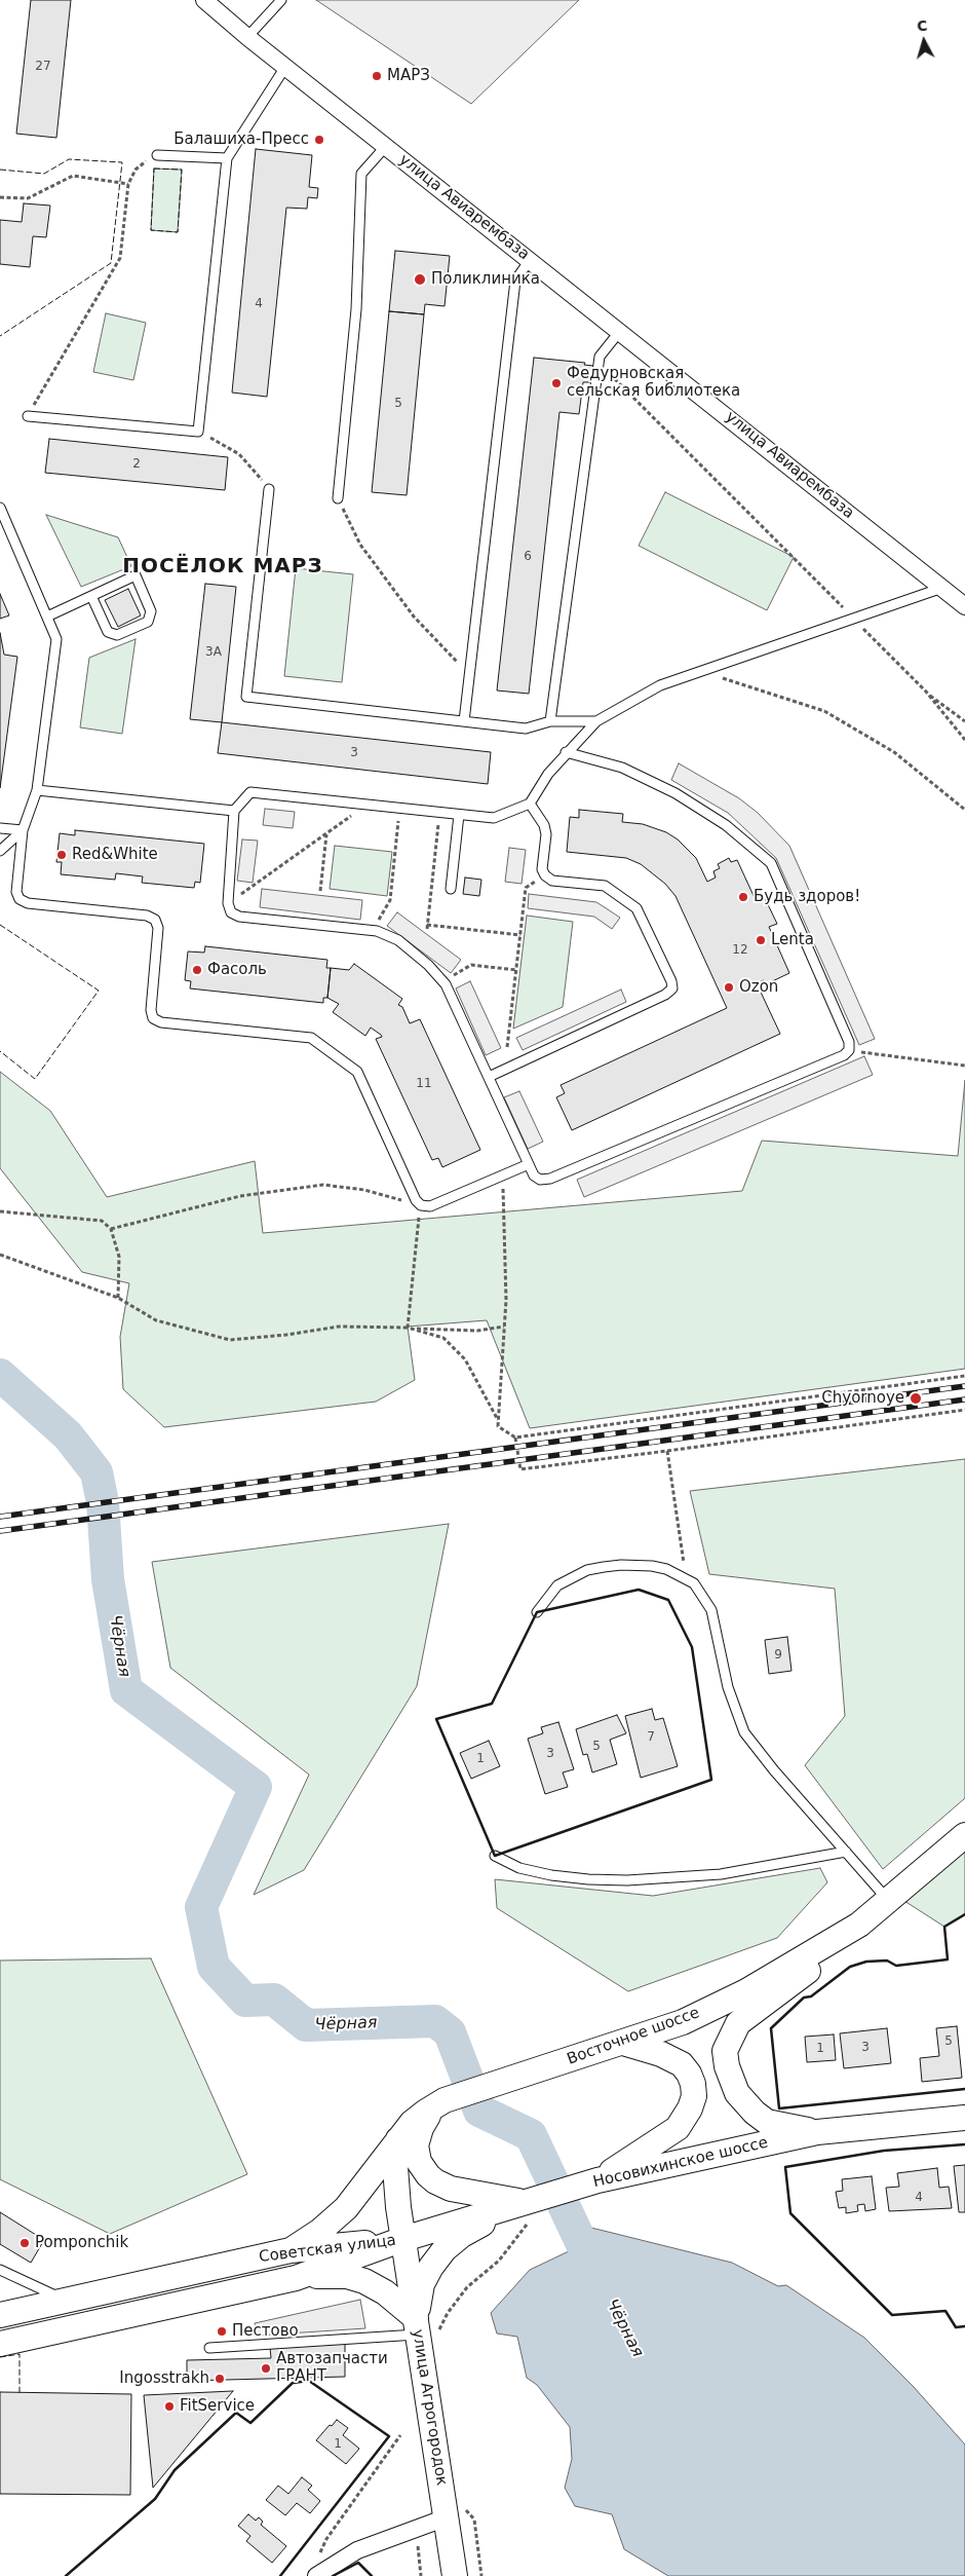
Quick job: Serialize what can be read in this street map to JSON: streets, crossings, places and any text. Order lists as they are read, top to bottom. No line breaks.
{"streets":{"main road":["Восточное шоссе","Носовихинское шоссе","Советская улица","улица Агрогородок"],"street":["улица Авиарембаза"]},"crossings":[["Восточное шоссе","Советская улица"],["Носовихинское шоссе","Советская улица"],["Носовихинское шоссе","улица Агрогородок"],["Советская улица","улица Агрогородок"]],"districts":["ПОСЁЛОК МАРЗ"],"water":["Чёрная"],"places":["МАРЗ","Балашиха-Пресс","Поликлиника","Федурновская сельская библиотека","Red&White","Будь здоров!","Lenta","Фасоль","Ozon","Chyornoye","Pomponchik","Пестово","Автозапчасти ГРАНТ","Ingosstrakh","FitService"],"house_numbers":["27","4","5","2","6","3А","3","12","11","9","7","5","3","1","5","3","1","4","1"],"north":"top"}
